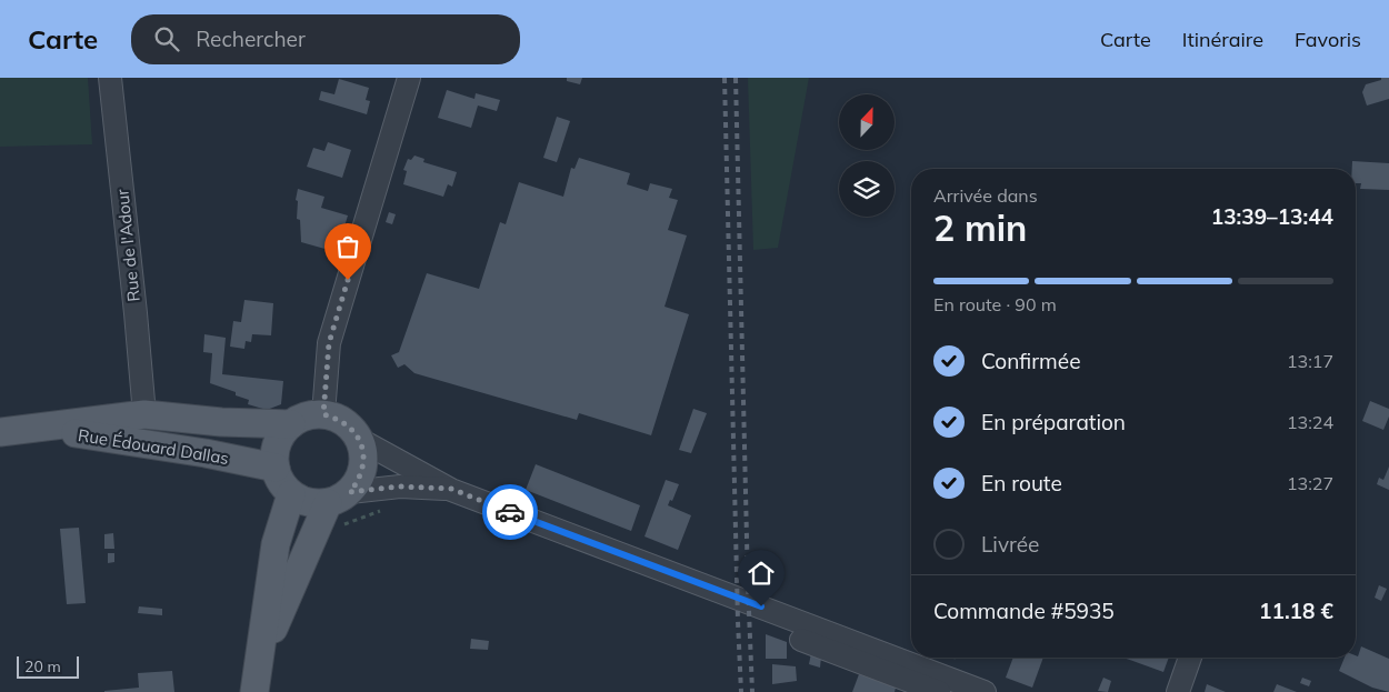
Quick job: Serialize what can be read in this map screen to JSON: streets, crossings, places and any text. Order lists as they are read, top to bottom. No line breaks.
{"streets":{"main road":["Rue Édouard Dallas"],"street":["Rue de l'Adour"]},"crossings":[["Rue de l'Adour","Rue Édouard Dallas"]],"scale_bar":"20 m","north":"top","page":{"header":"Carte","search":"Rechercher","nav":["Carte","Itinéraire","Favoris"],"heading":["2 min","Arrivée dans","13:39–13:44"],"panel":["Commande #5935","11.18 €"],"bar":"En route · 90 m","list":[["Confirmée","13:17"],["En préparation","13:24"],["En route","13:27"],"Livrée"],"scale":"20 m"}}
